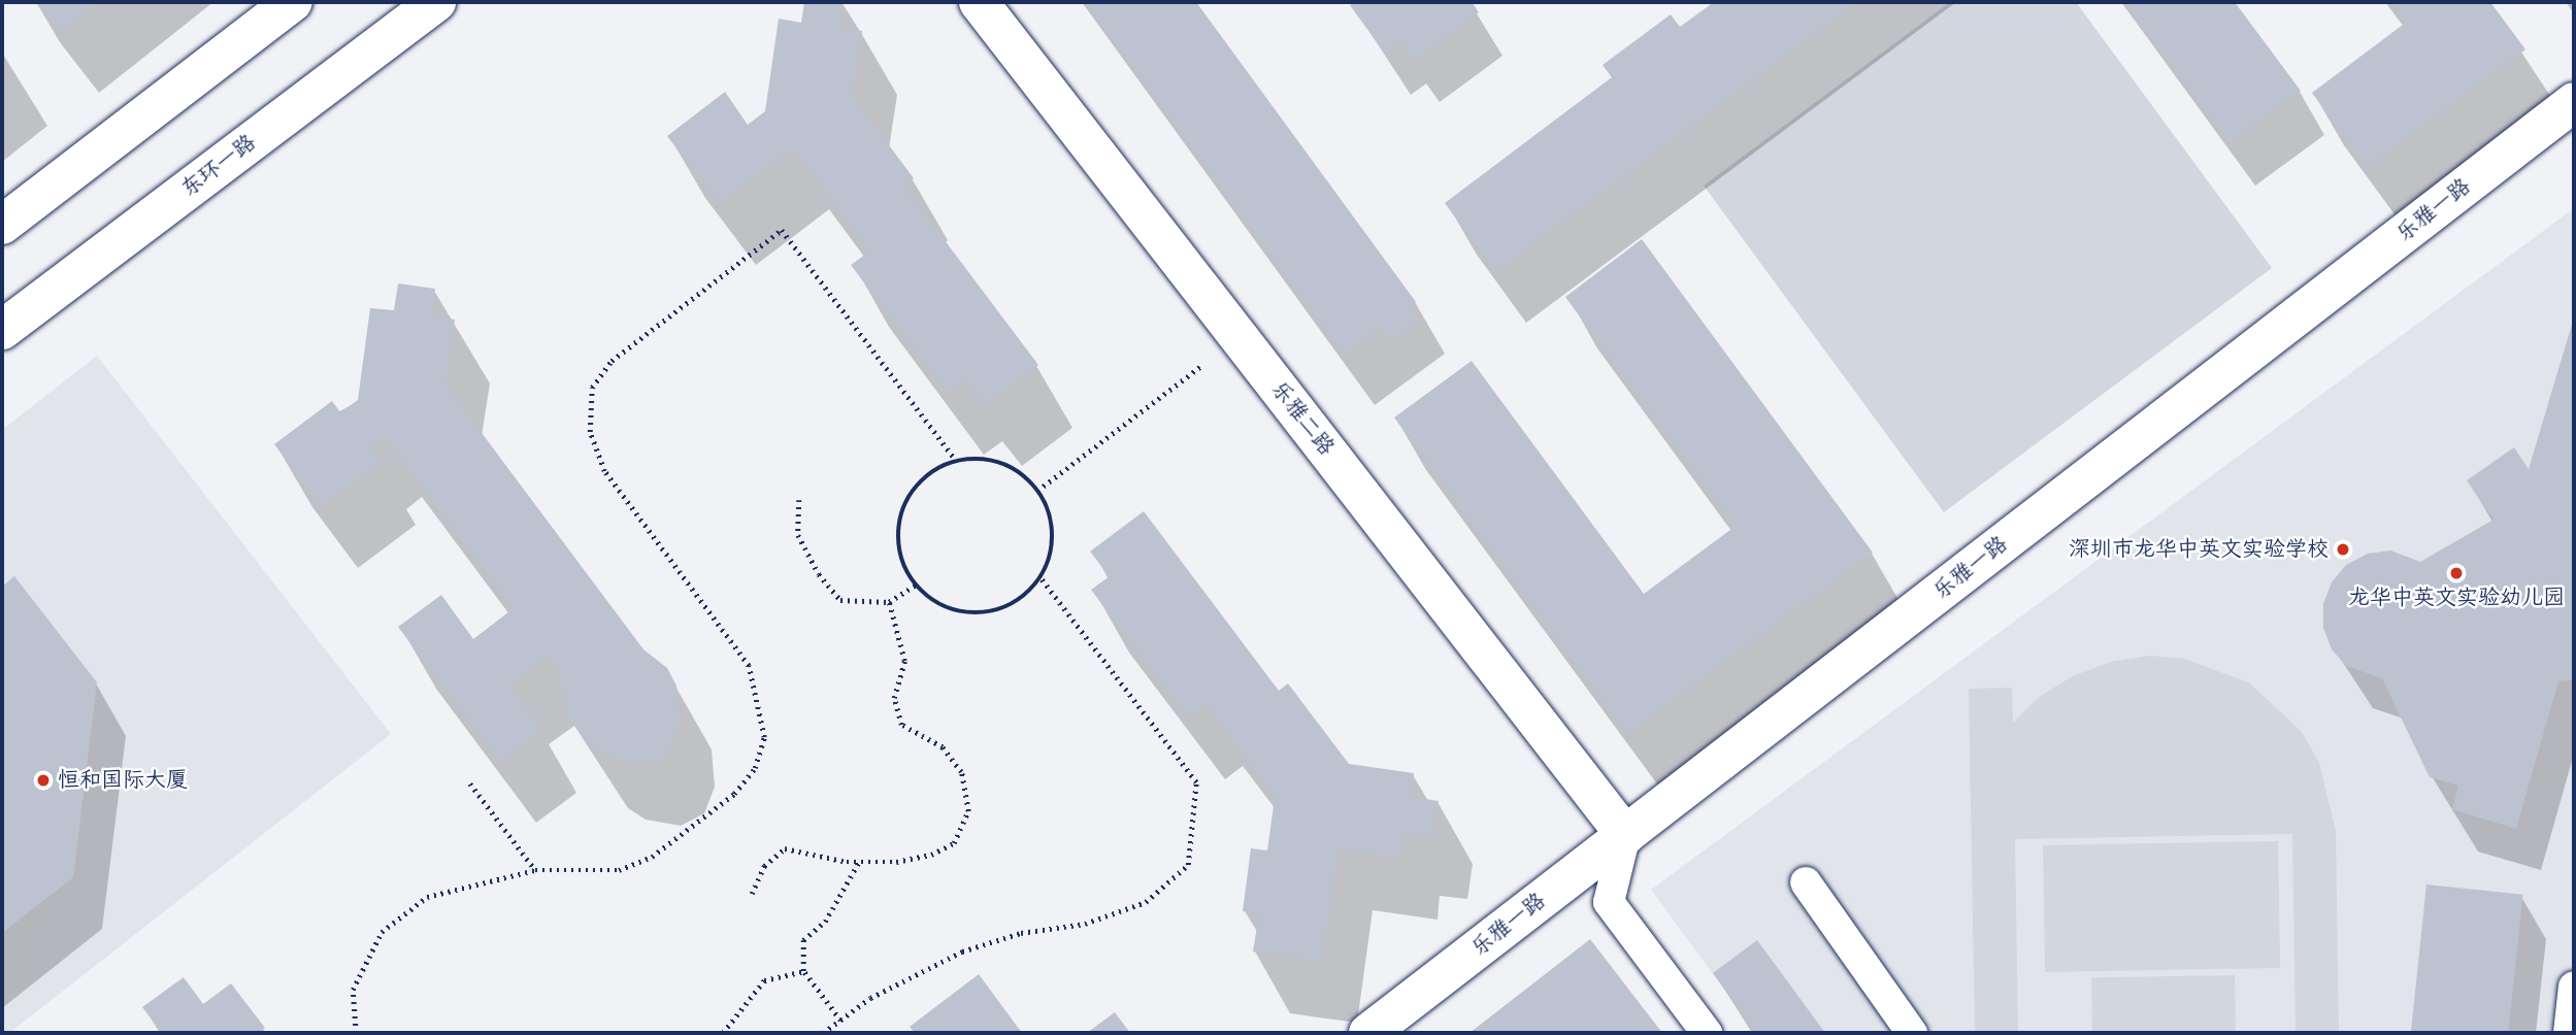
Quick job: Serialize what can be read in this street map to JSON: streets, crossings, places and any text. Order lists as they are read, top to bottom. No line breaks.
{"streets":{"street":["东环一路","乐雅一路","乐雅二路"]},"crossings":[["乐雅一路","乐雅二路"]],"places":["深圳市龙华中英文实验学校","龙华中英文实验幼儿园","恒和国际大厦"]}
